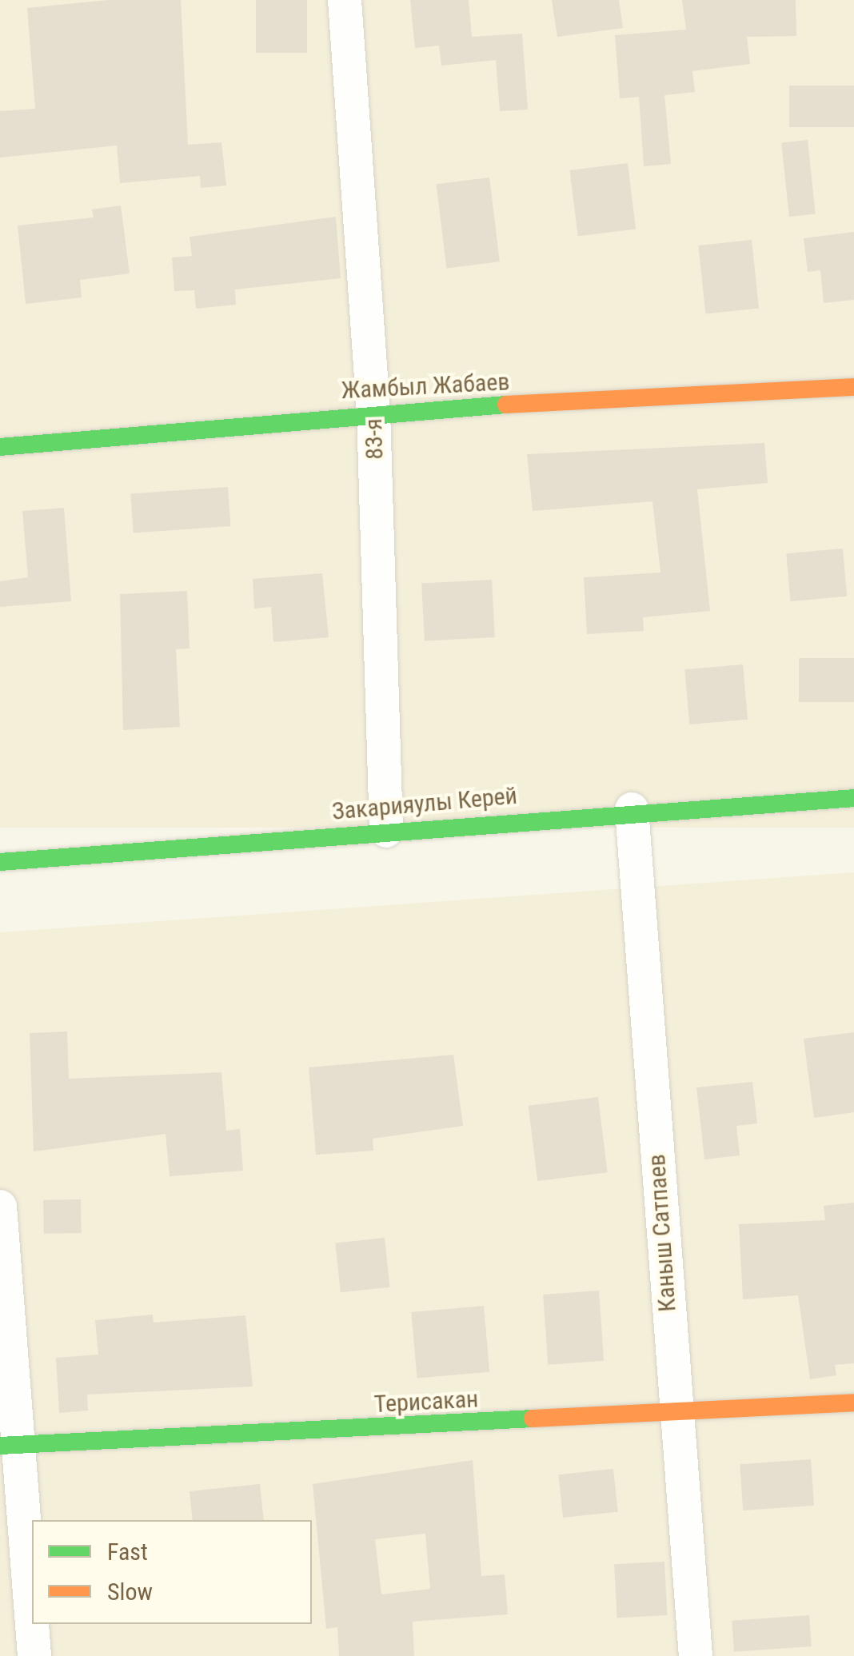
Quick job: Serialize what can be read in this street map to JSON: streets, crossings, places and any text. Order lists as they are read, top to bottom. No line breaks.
{"streets":{"main road":["Жамбыл Жабаев","Закарияулы Керей","Терисакан"],"street":["83-я","Каныш Сатпаев"]},"crossings":[["Жамбыл Жабаев","83-я"],["83-я","Закарияулы Керей"],["Закарияулы Керей","Каныш Сатпаев"],["Каныш Сатпаев","Терисакан"]],"legend":["Fast","Slow"]}
